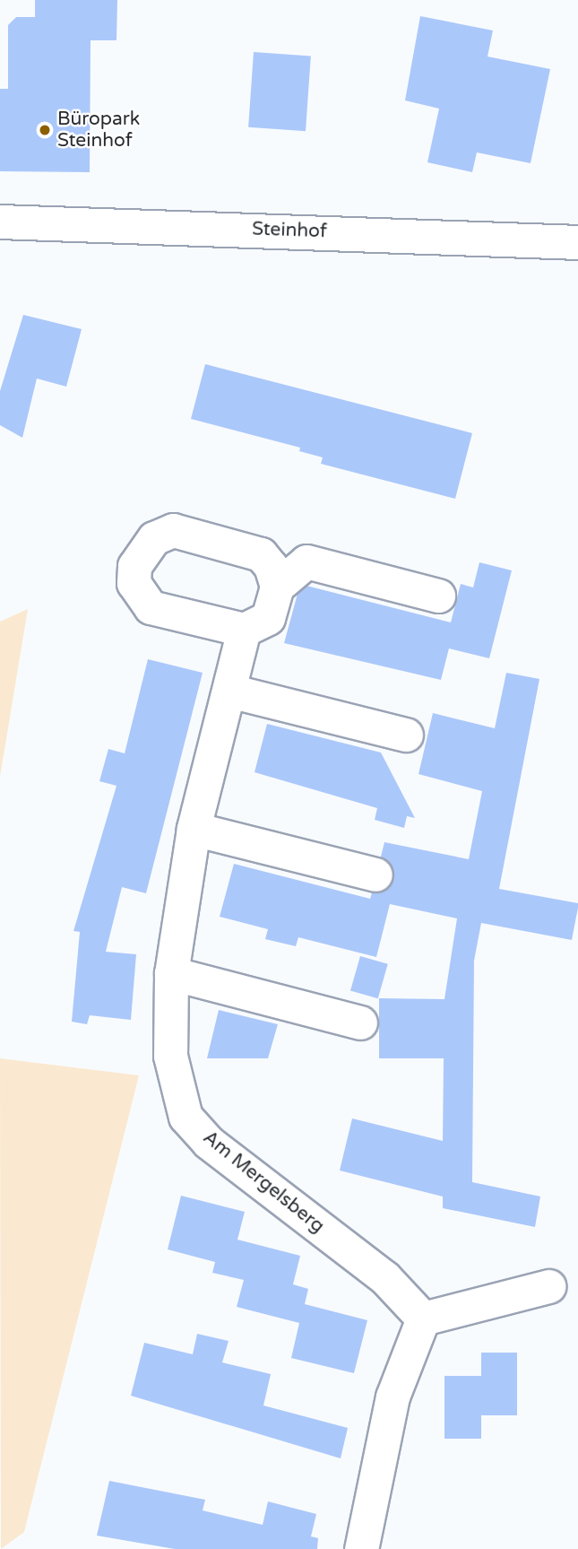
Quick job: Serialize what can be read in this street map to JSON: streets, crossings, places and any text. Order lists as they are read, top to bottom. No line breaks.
{"streets":{"street":["Steinhof","Am Mergelsberg"]},"places":["Büropark Steinhof"]}
